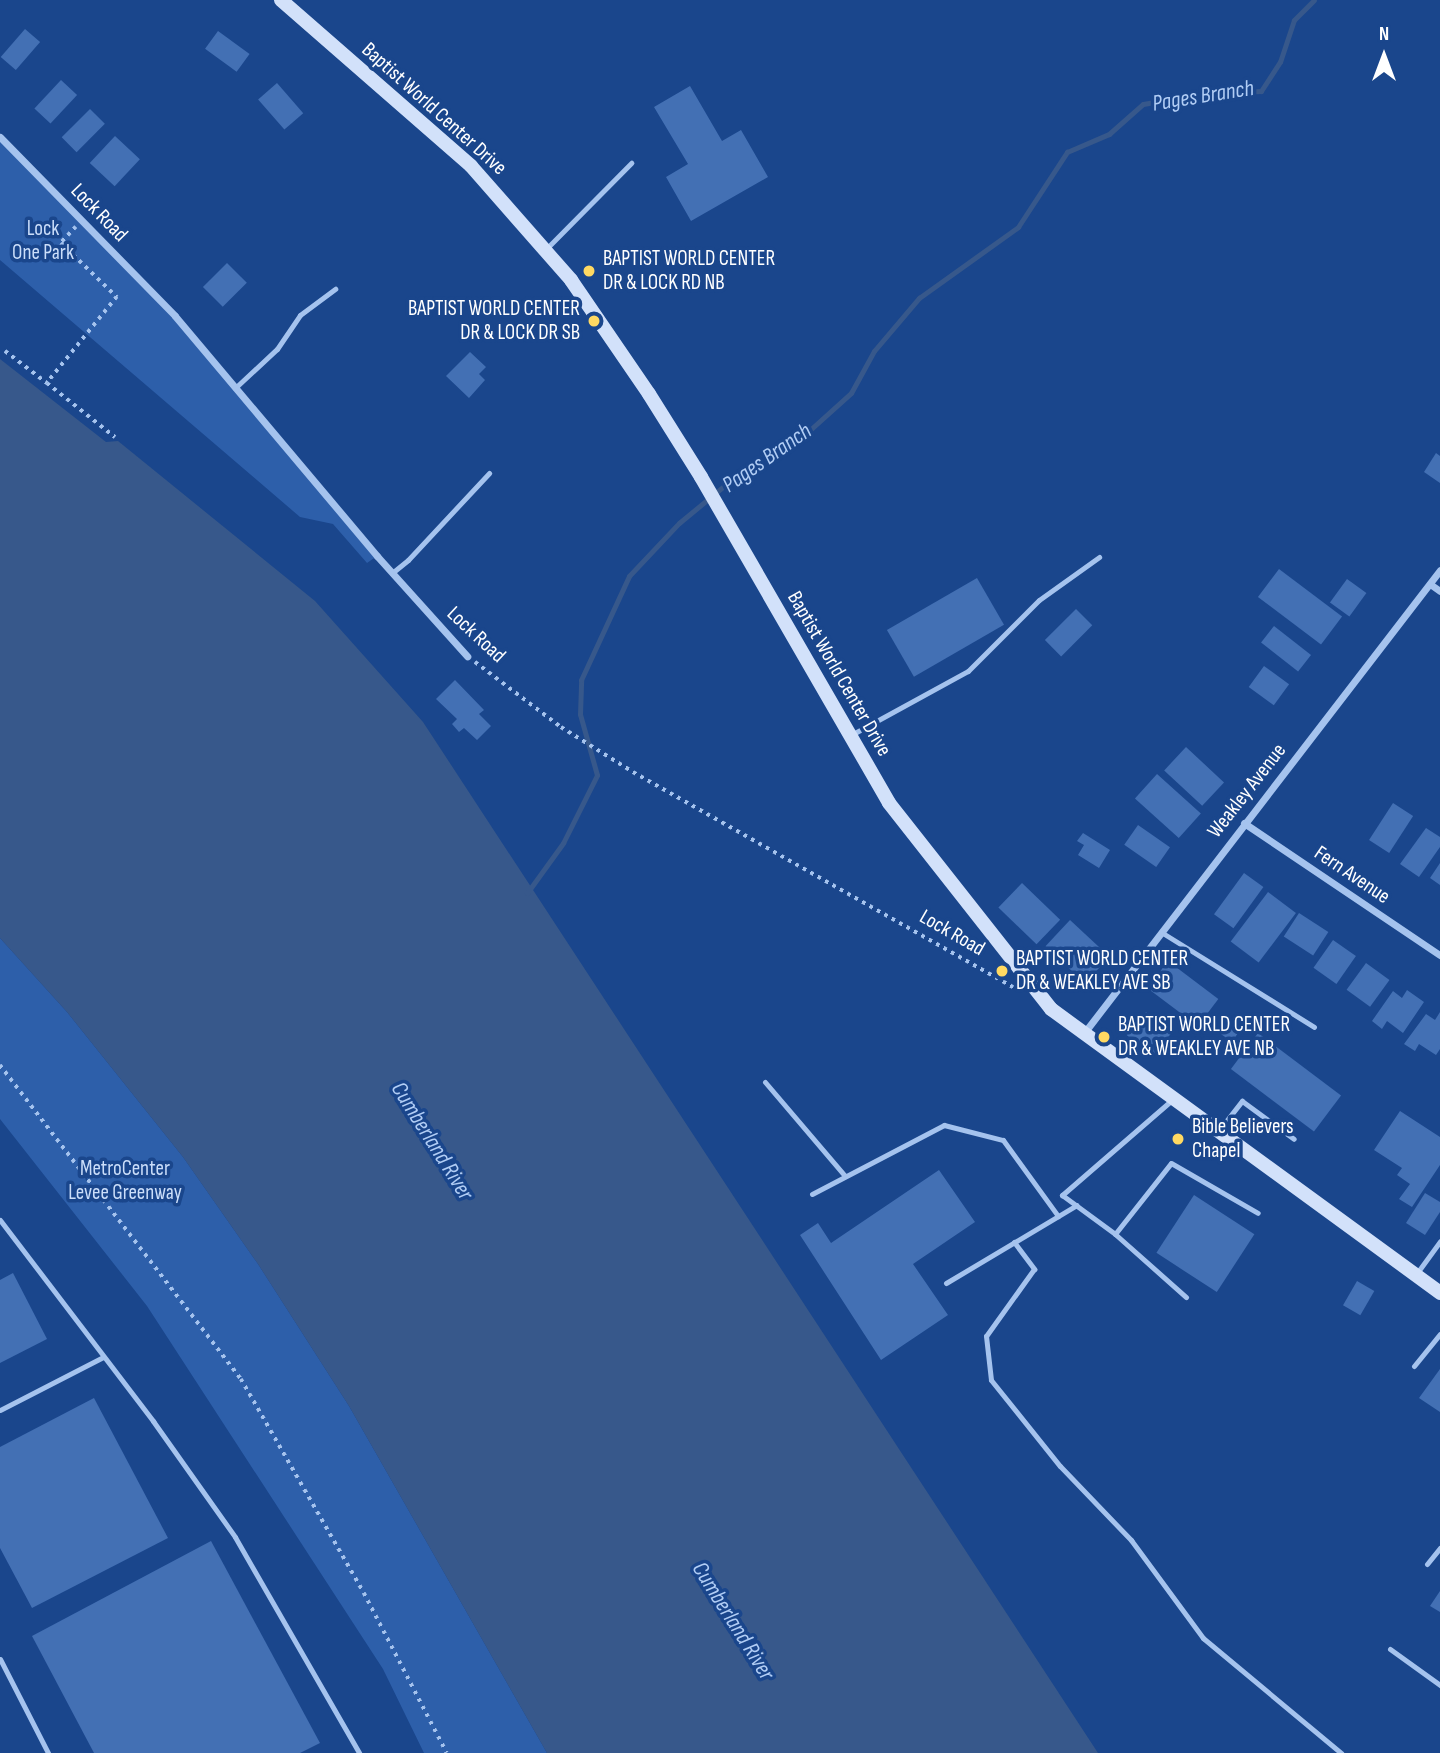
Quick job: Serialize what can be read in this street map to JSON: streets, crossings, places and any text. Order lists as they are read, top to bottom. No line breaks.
{"streets":{"street":["Baptist World Center Drive","Lock Road","Weakley Avenue","Fern Avenue"]},"crossings":[["Baptist World Center Drive","Weakley Avenue"],["Weakley Avenue","Fern Avenue"]],"water":["Pages Branch","Cumberland River"],"parks":["Lock One Park","MetroCenter Levee Greenway"],"places":["BAPTIST WORLD CENTER DR & LOCK RD NB","BAPTIST WORLD CENTER DR & LOCK DR SB","BAPTIST WORLD CENTER DR & WEAKLEY AVE SB","BAPTIST WORLD CENTER DR & WEAKLEY AVE NB","Bible Believers Chapel"],"north":"top"}
